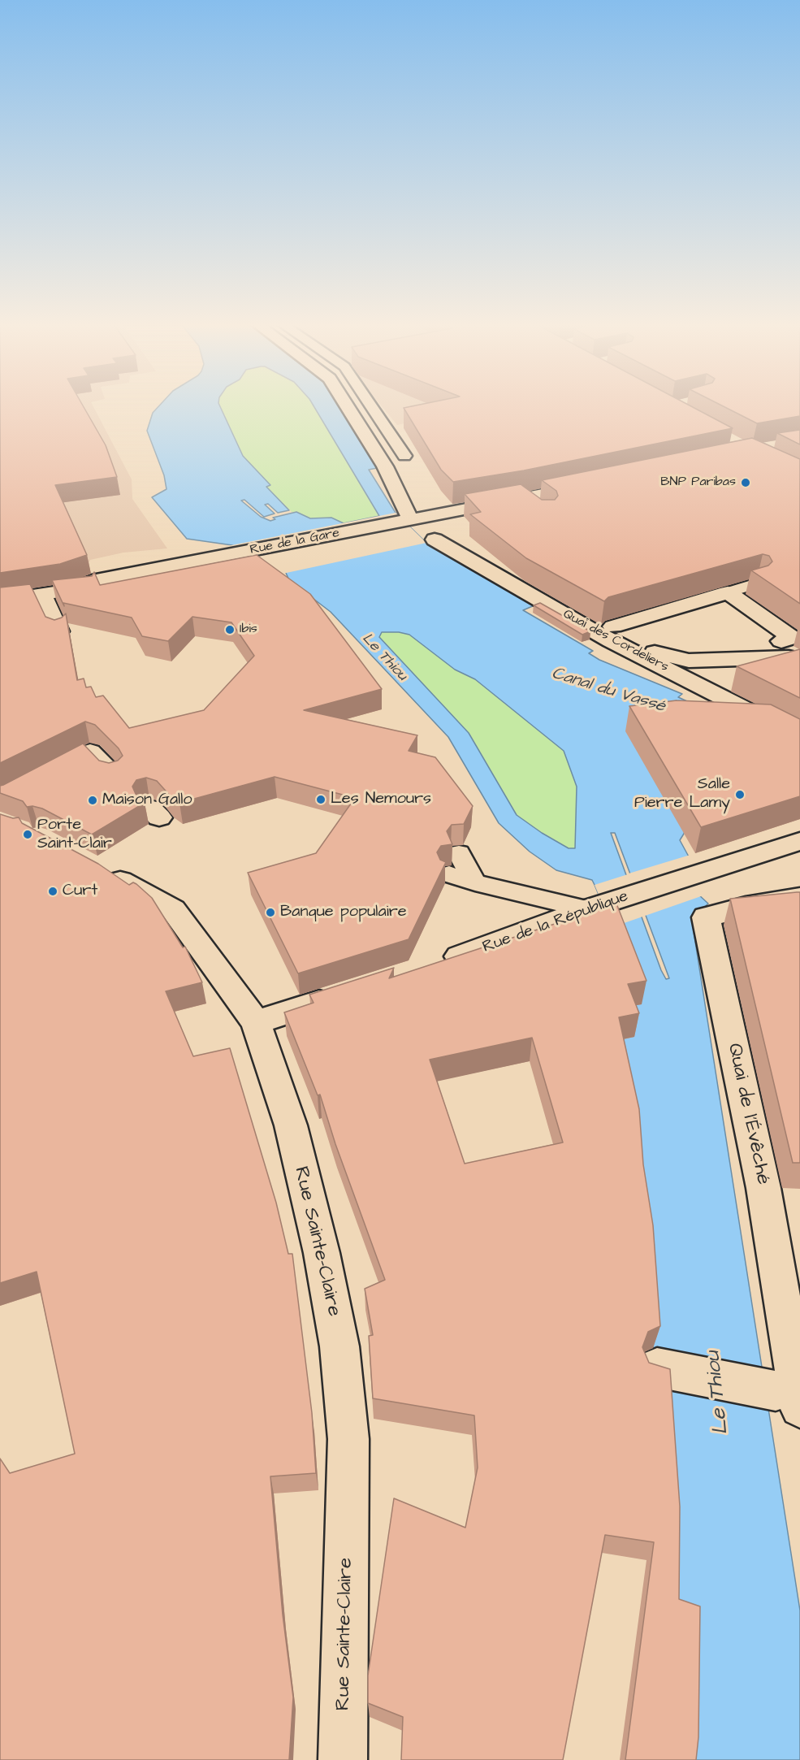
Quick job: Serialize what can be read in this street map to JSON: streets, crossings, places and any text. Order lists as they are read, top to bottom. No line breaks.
{"streets":{"street":["Rue de la Gare","Quai des Cordeliers","Rue de la République","Quai de l'Évêché","Rue Sainte-Claire"]},"water":["Le Thiou","Canal du Vassé"],"places":["BNP Paribas","Ibis","Salle Pierre Lamy","Les Nemours","Maison Gallo","Porte Saint-Clair","Curt","Banque populaire"]}
